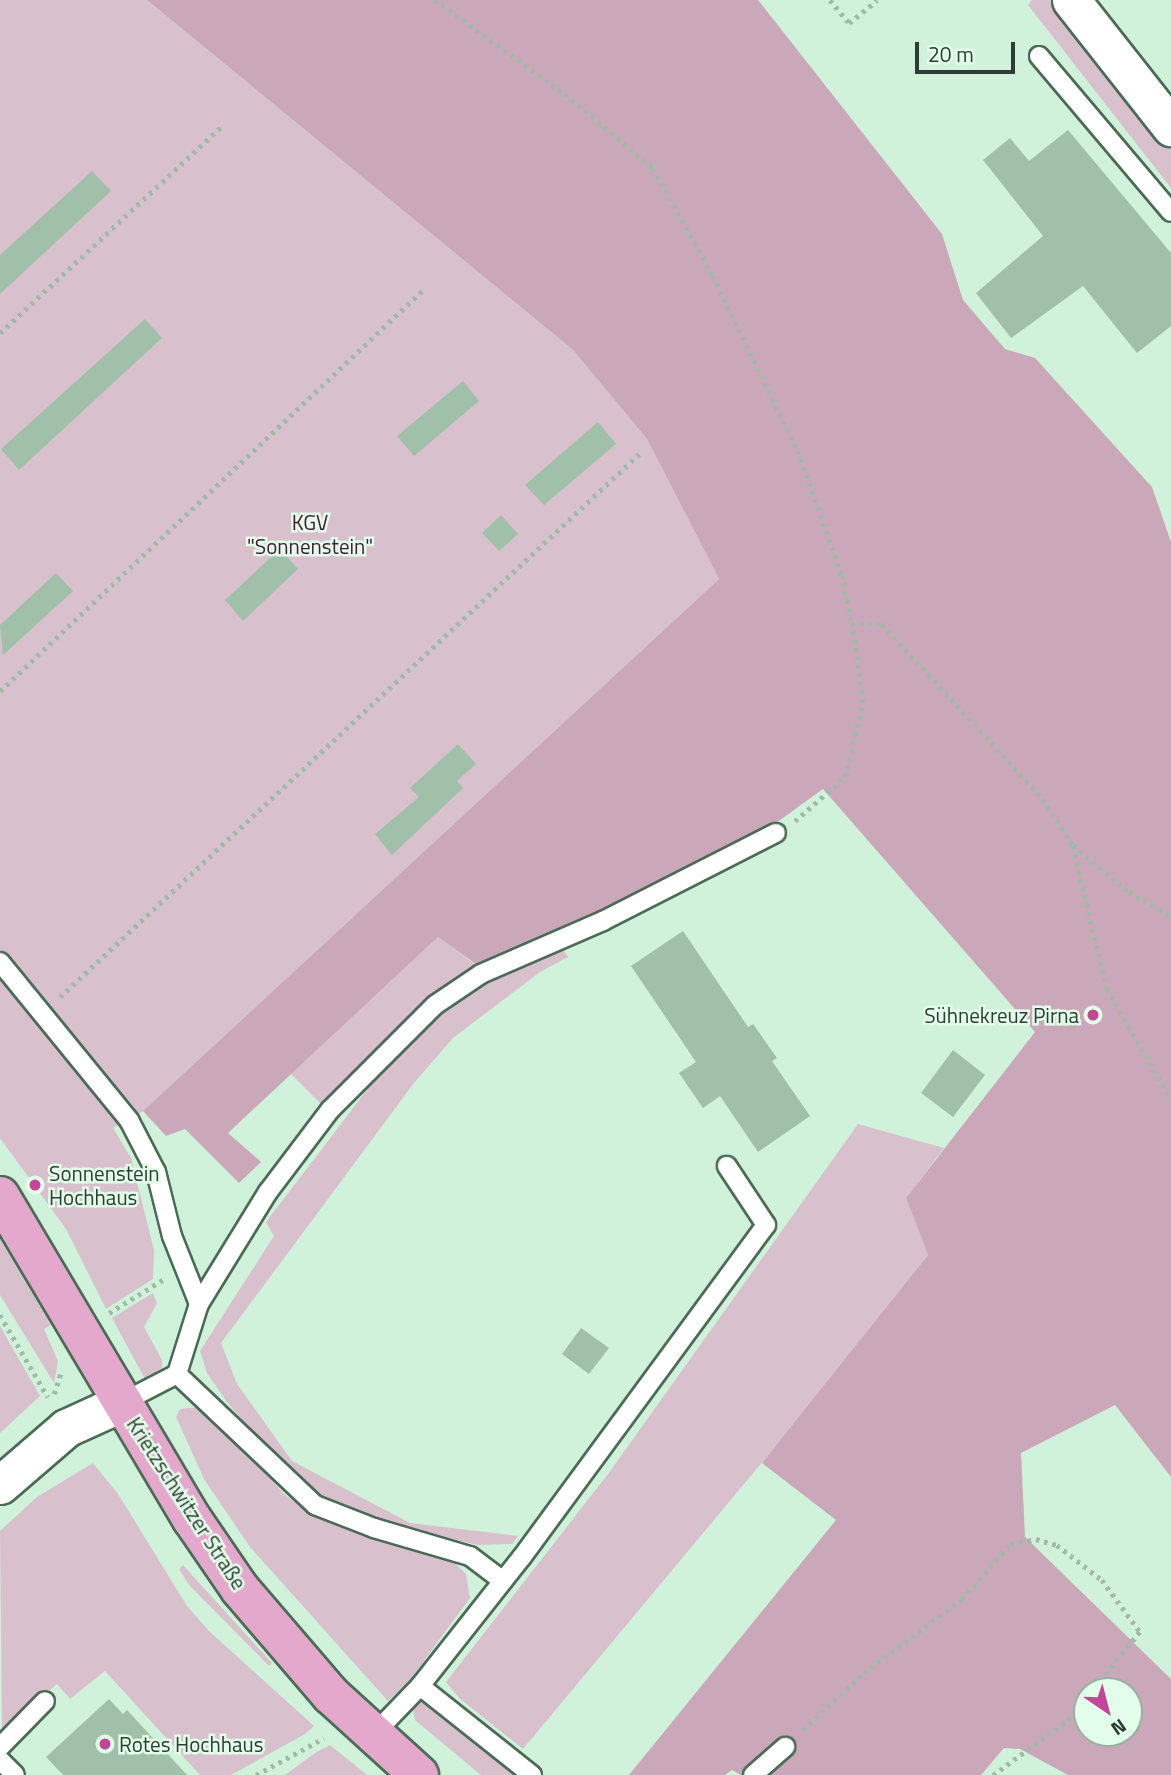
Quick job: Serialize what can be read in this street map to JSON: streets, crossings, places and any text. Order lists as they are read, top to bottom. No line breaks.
{"streets":{"main road":["Krietzschwitzer Straße"]},"parks":["KGV \"Sonnenstein\""],"places":["Sühnekreuz Pirna","Sonnenstein Hochhaus","Rotes Hochhaus"],"scale_bar":"20 m","north":"bottom right"}
